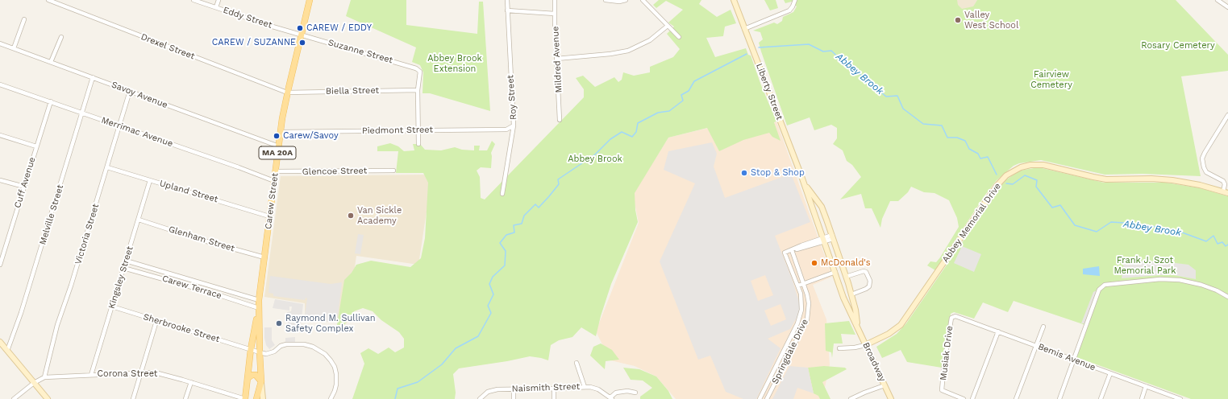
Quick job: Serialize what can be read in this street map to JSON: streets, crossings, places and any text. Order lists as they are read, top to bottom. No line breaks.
{"streets":{"main road":["Liberty Street","MA 20A","Carew Street","Abbey Memorial Drive","Broadway"],"street":["Eddy Street","Drexel Street","Suzanne Street","Mildred Avenue","Biella Street","Savoy Avenue","Roy Street","Piedmont Street","Merrimac Avenue","Glencoe Street","Cuff Avenue","Upland Street","Melville Street","Victoria Street","Glenham Street","Kingsley Street","Carew Terrace","Sherbrooke Street","Springdale Drive","Musiak Drive","Bemis Avenue","Corona Street","Naismith Street"]},"crossings":[["Eddy Street","Suzanne Street"],["Eddy Street","Carew Street"],["Drexel Street","Biella Street"],["Drexel Street","Carew Street"],["Suzanne Street","Biella Street"],["Suzanne Street","Carew Street"],["Biella Street","Carew Street"],["Liberty Street","Broadway"],["Savoy Avenue","Carew Street"],["Savoy Avenue","Melville Street"],["Savoy Avenue","Victoria Street"],["Roy Street","Piedmont Street"],["Piedmont Street","Carew Street"],["Merrimac Avenue","Cuff Avenue"],["Merrimac Avenue","Carew Street"],["Merrimac Avenue","Melville Street"],["Merrimac Avenue","Victoria Street"],["MA 20A","Carew Street"],["Glencoe Street","Carew Street"],["Upland Street","Carew Street"],["Upland Street","Victoria Street"],["Upland Street","Kingsley Street"],["Carew Street","Glenham Street"],["Carew Street","Carew Terrace"],["Carew Street","Sherbrooke Street"],["Carew Street","Corona Street"],["Abbey Memorial Drive","Broadway"],["Victoria Street","Corona Street"],["Glenham Street","Kingsley Street"],["Kingsley Street","Carew Terrace"],["Kingsley Street","Sherbrooke Street"],["Kingsley Street","Corona Street"],["Musiak Drive","Bemis Avenue"]],"water":["Abbey Brook"],"parks":["Rosary Cemetery","Abbey Brook Extension","Fairview Cemetery","Abbey Brook","Frank J. Szot Memorial Park"],"places":["Valley West School","CAREW / EDDY","CAREW / SUZANNE","Carew/Savoy","Stop & Shop","Van Sickle Academy","McDonald's","Raymond M. Sullivan Safety Complex"]}
